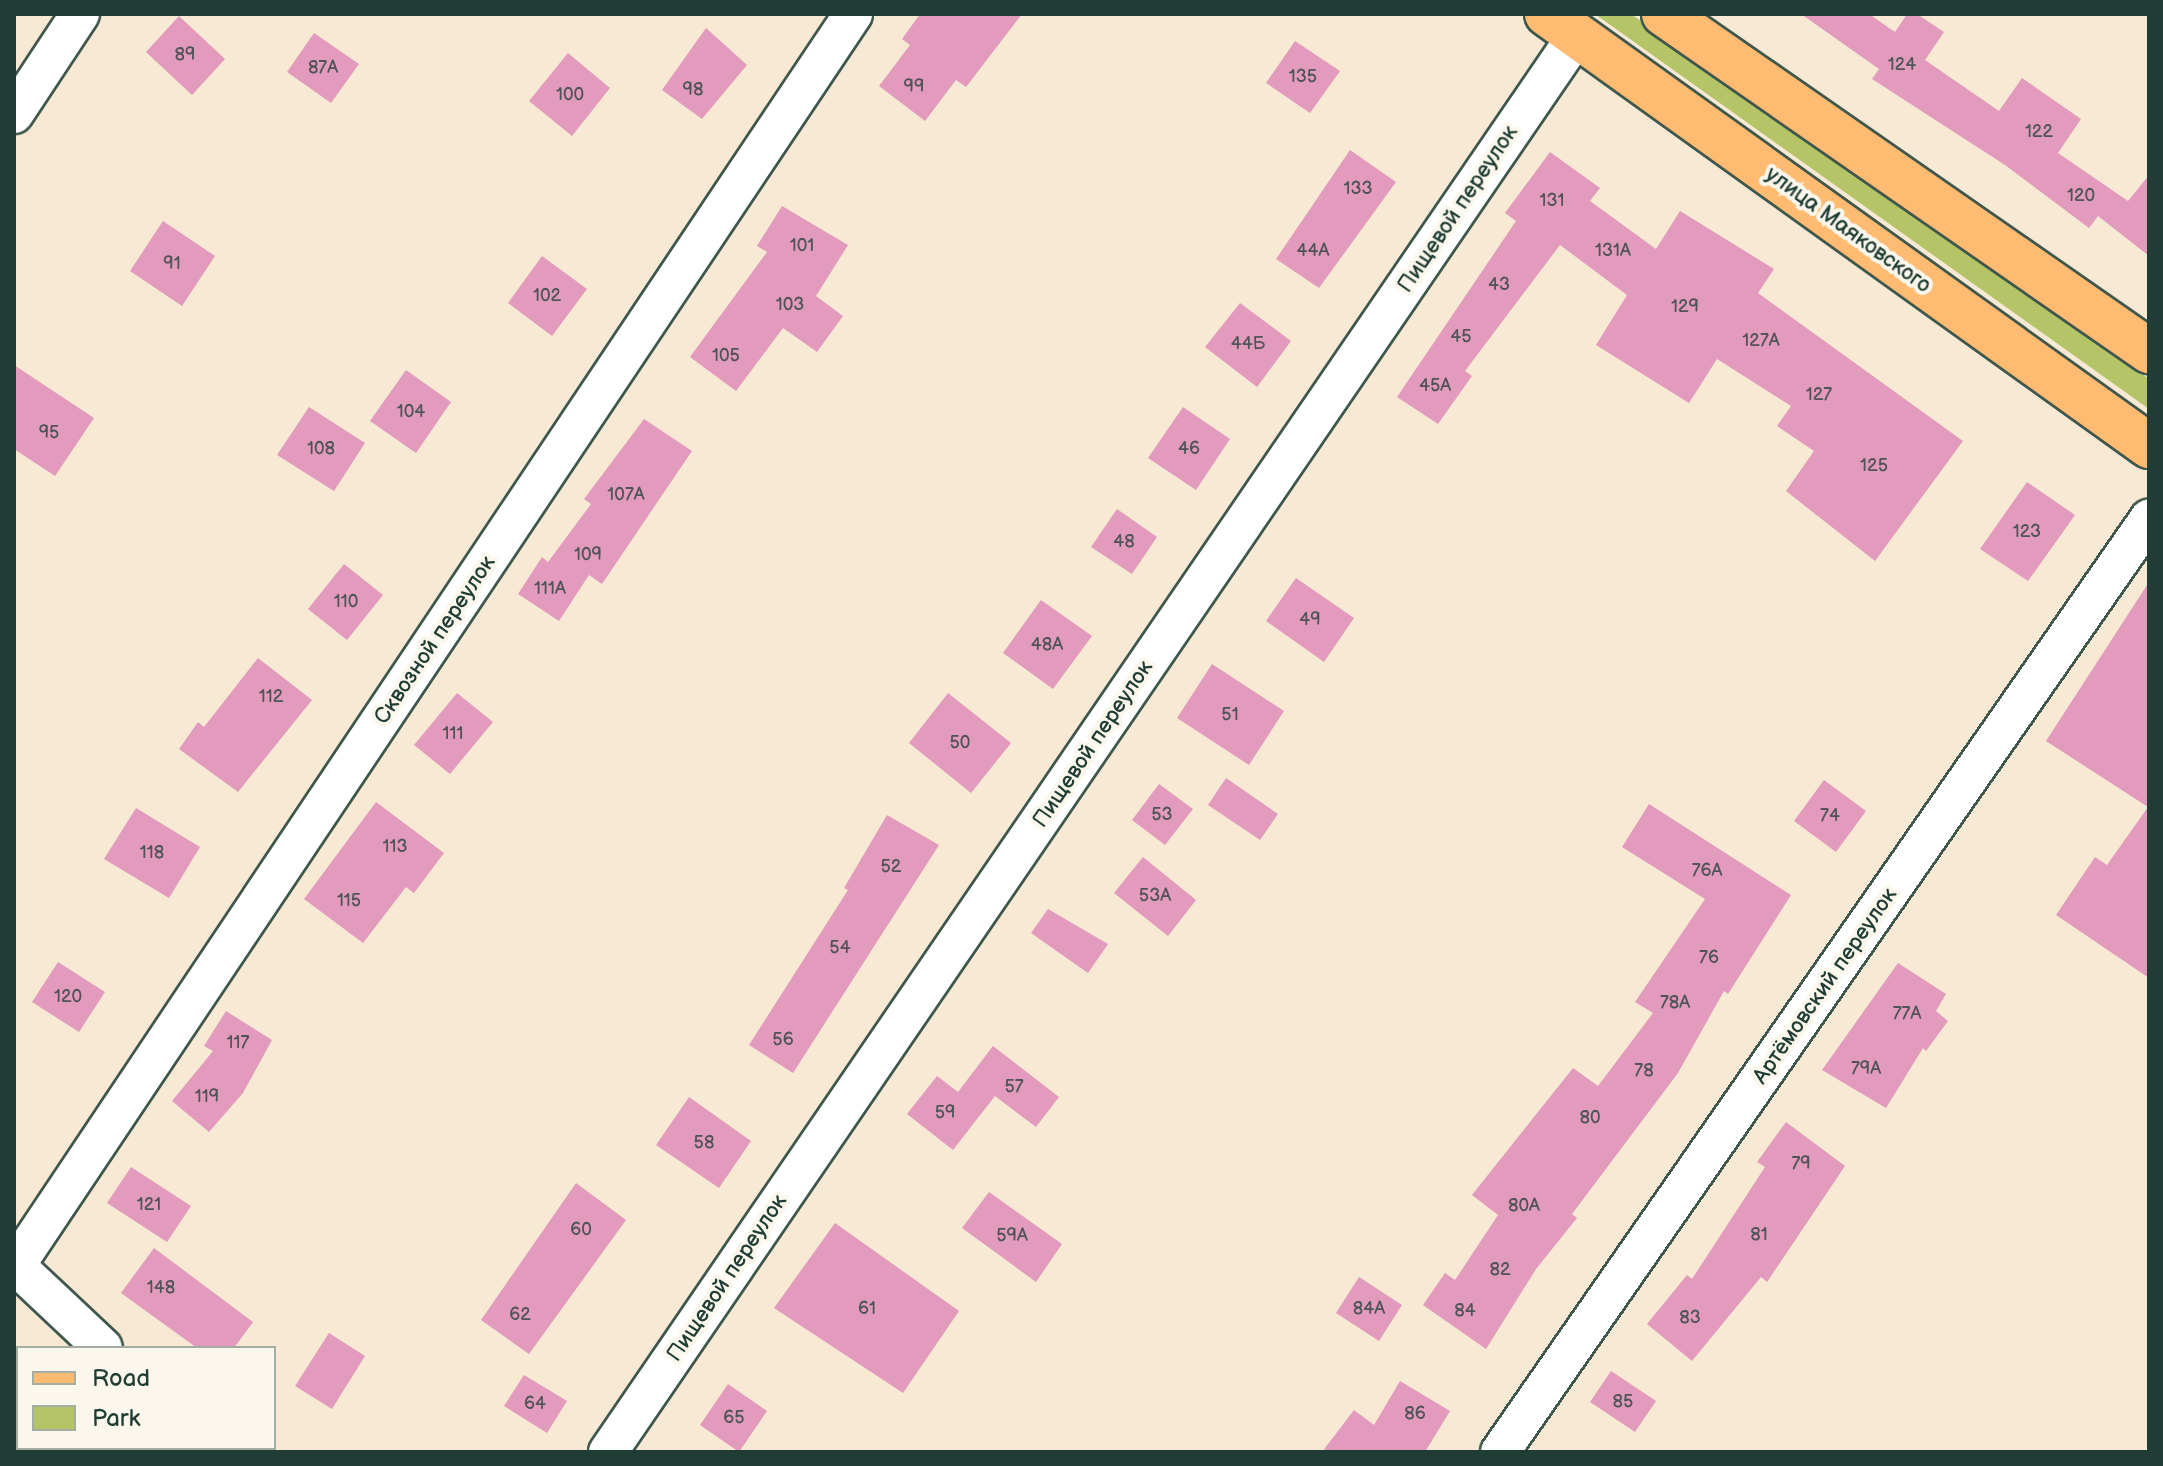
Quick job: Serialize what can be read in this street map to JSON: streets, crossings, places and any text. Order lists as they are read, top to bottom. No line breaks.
{"streets":{"main road":["улица Маяковского"],"street":["Пищевой переулок","Сквозной переулок","Артёмовский переулок"]},"crossings":[["Пищевой переулок","улица Маяковского"]],"house_numbers":["89","124","87А","135","99","98","100","122","133","120","131","101","44А","131А","91","43","102","103","129","45","127А","44Б","105","45А","127","104","95","108","46","125","107А","123","48","109","111А","110","49","48А","112","51","111","50","53","74","113","118","52","76А","53А","115","54","76","120","78А","77А","56","117","79А","78","57","119","59","80","58","79","121","80А","60","81","59А","82","148","61","84А","84","62","83","85","64","86","65"],"legend":["Road","Park"]}
